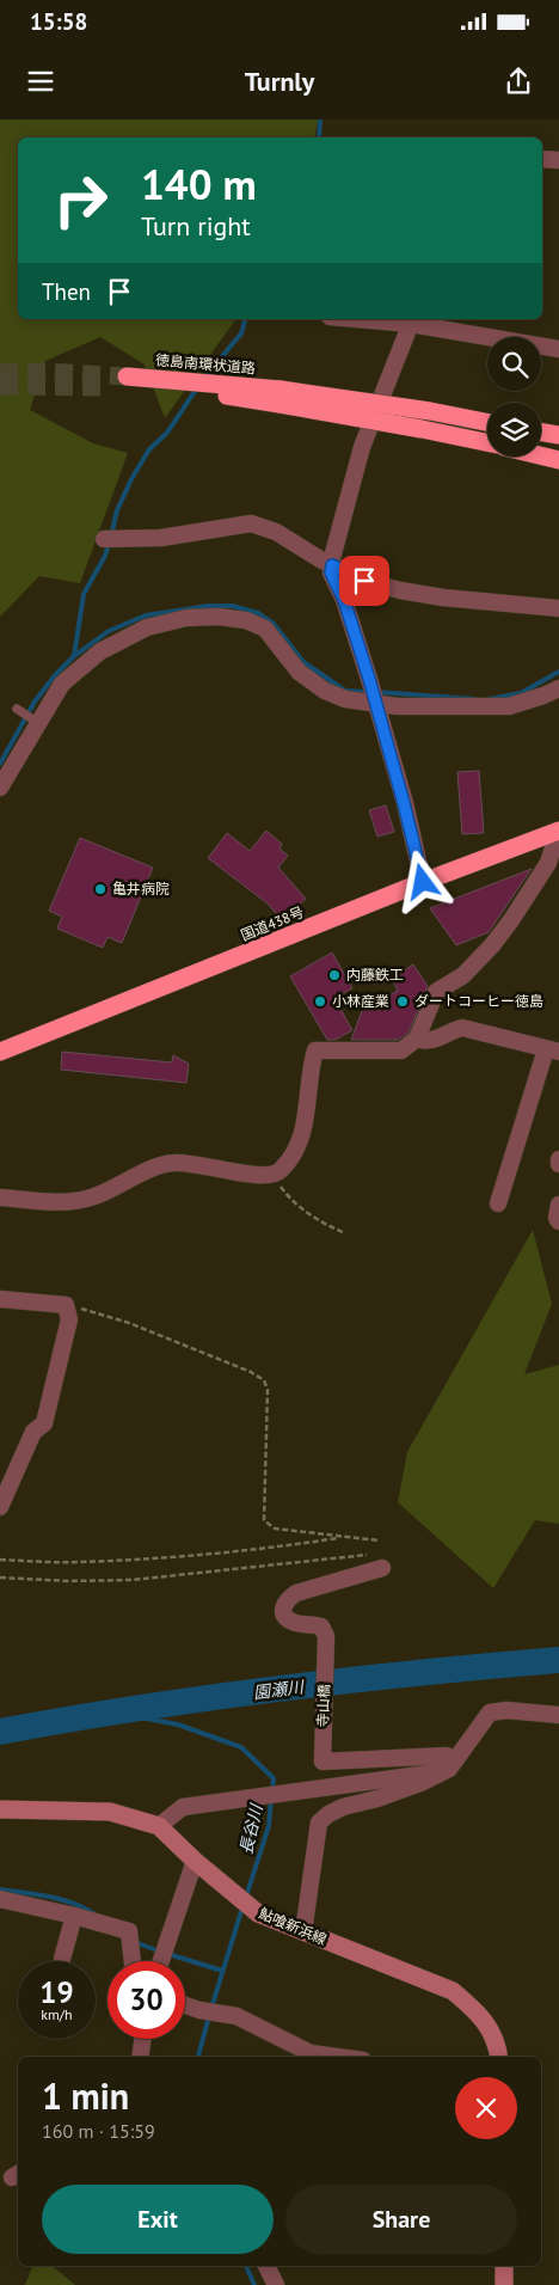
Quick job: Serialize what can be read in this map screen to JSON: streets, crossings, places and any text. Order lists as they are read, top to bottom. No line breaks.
{"streets":{"highway":["徳島南環状道路","国道438号"],"main road":["鮎喰新浜線"],"street":["寺山橋"]},"water":["園瀬川","長谷川"],"places":["亀井病院","内藤鉄工","小林産業","ダートコーヒー徳島"],"page":{"status":"15:58","header":"Turnly","turn":["140 m","Turn right"],"then":"Then","speed":"19 km/h","limit":"30","heading":["1 min","160 m · 15:59"],"buttons":["Exit","Share"]}}
